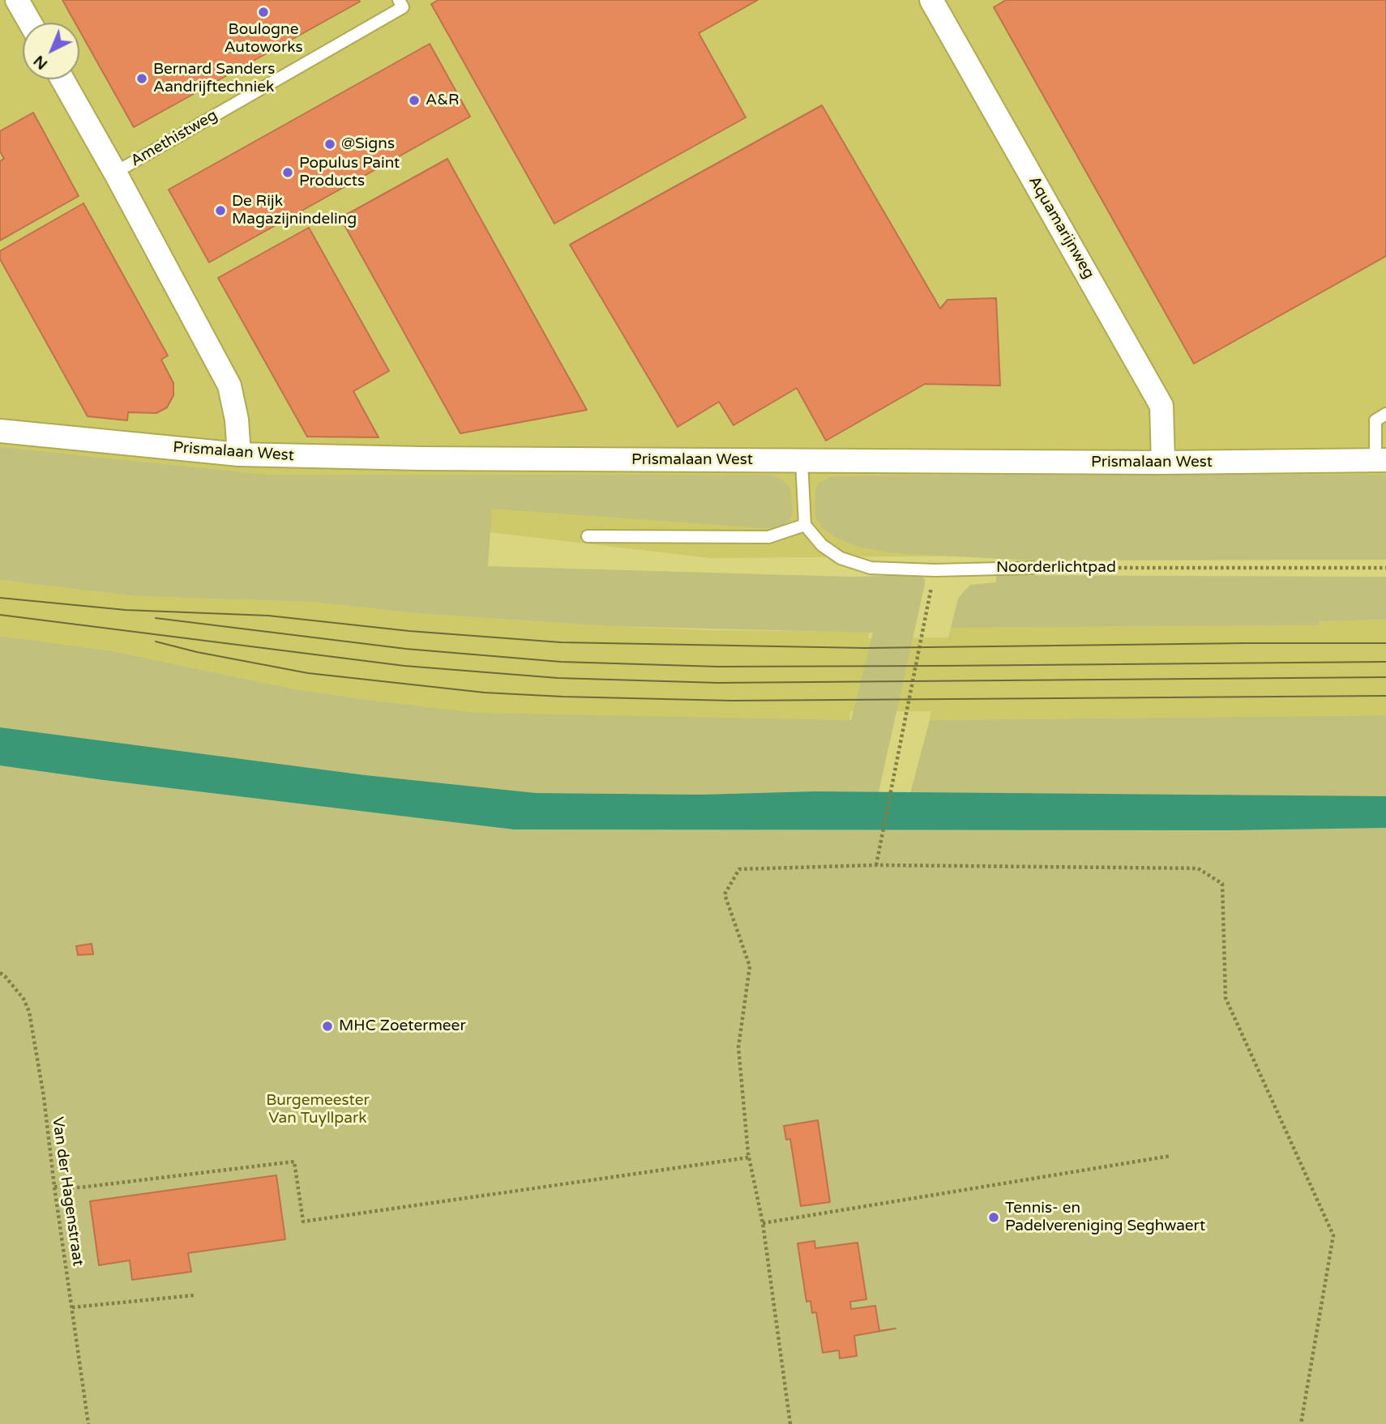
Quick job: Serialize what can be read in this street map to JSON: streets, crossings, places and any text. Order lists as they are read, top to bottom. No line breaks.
{"streets":{"street":["Amethistweg","Aquamarijnweg","Prismalaan West"],"lane":["Noorderlichtpad"],"path":["Van der Hagenstraat"]},"crossings":[["Amethistweg","Prismalaan West"],["Aquamarijnweg","Prismalaan West"]],"parks":["Burgemeester Van Tuyllpark"],"places":["Boulogne Autoworks","Bernard Sanders Aandrijftechniek","A&R","@Signs","Populus Paint Products","De Rijk Magazijnindeling","MHC Zoetermeer","Tennis- en Padelvereniging Seghwaert"],"north":"bottom left"}
